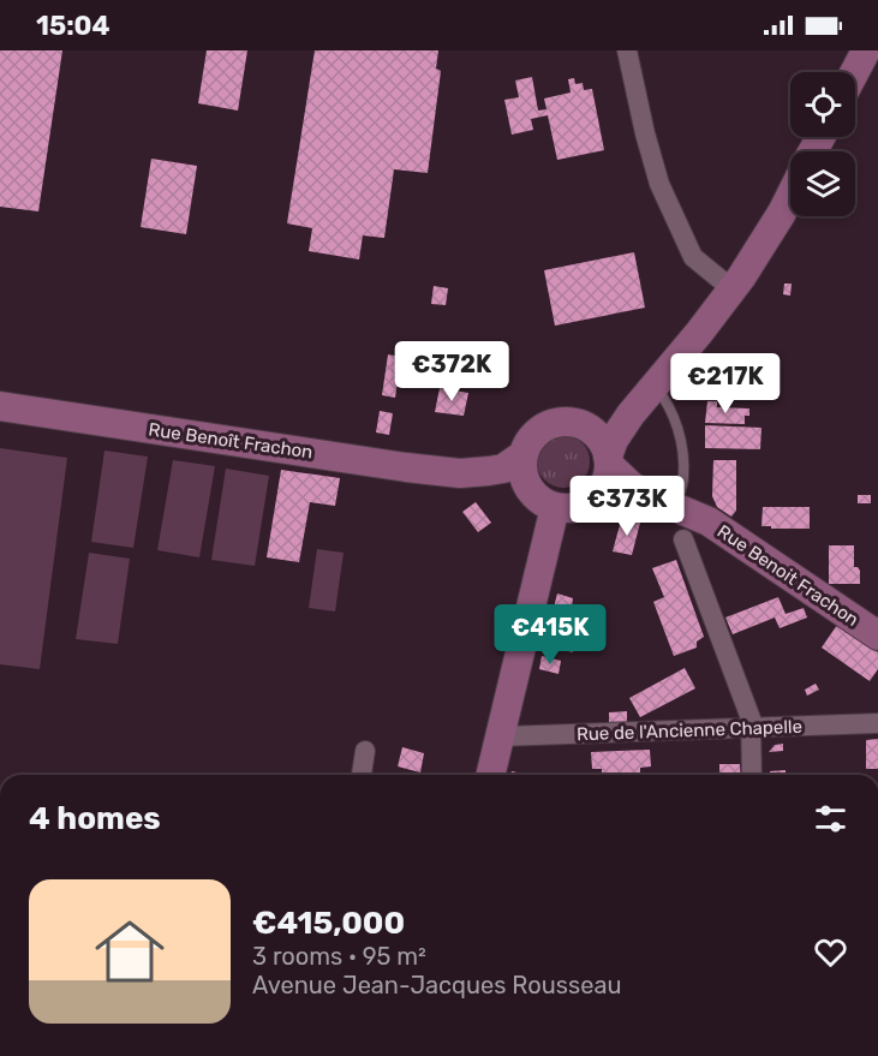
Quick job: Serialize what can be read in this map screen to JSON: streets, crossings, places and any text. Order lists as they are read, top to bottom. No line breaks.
{"streets":{"main road":["Rue Benoît Frachon","Rue Benoit Frachon"],"street":["Rue de l'Ancienne Chapelle"]},"page":{"status":"15:04","price":["€372K","€217K","€373K","€415K"],"heading":"4 homes","list":[{"name":"€415,000","note":"3 rooms · 95 m² · Avenue Jean-Jacques Rousseau"}]}}
